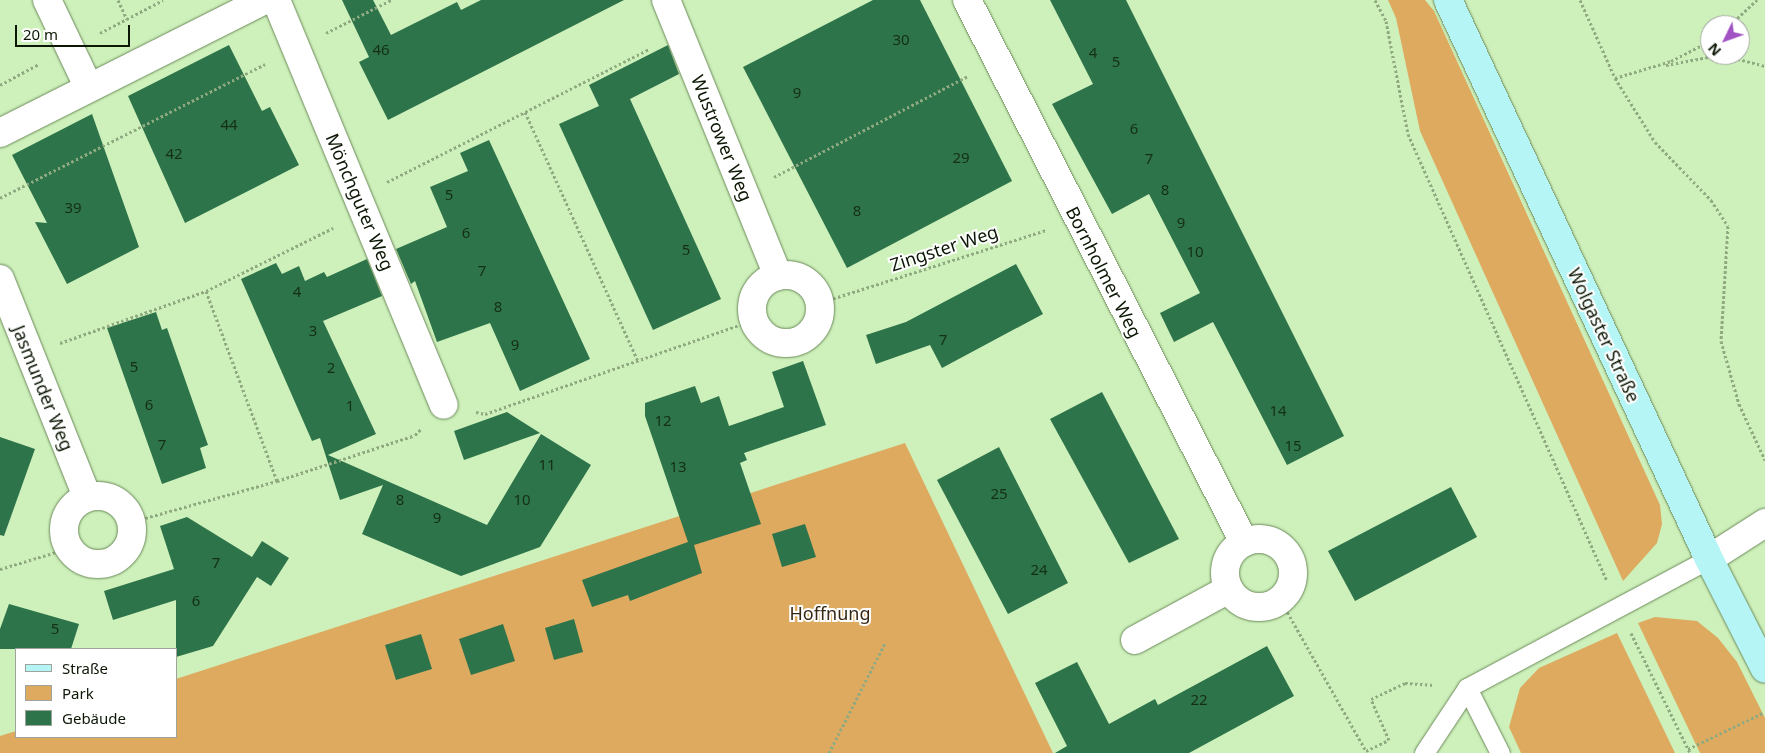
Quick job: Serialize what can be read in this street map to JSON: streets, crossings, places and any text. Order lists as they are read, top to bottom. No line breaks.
{"streets":{"main road":["Wolgaster Straße"],"street":["Wustrower Weg","Mönchguter Weg","Bornholmer Weg","Jasmunder Weg"],"path":["Zingster Weg"]},"crossings":[["Wustrower Weg","Zingster Weg"],["Zingster Weg","Bornholmer Weg"]],"parks":["Hoffnung"],"house_numbers":["30","46","4","5","9","44","6","42","29","7","8","5","39","8","9","6","5","10","7","4","8","3","7","9","5","2","6","1","14","12","7","15","11","13","25","8","10","9","7","24","6","5","22"],"legend":["Straße","Park","Gebäude"],"scale_bar":"20 m","north":"bottom left"}
